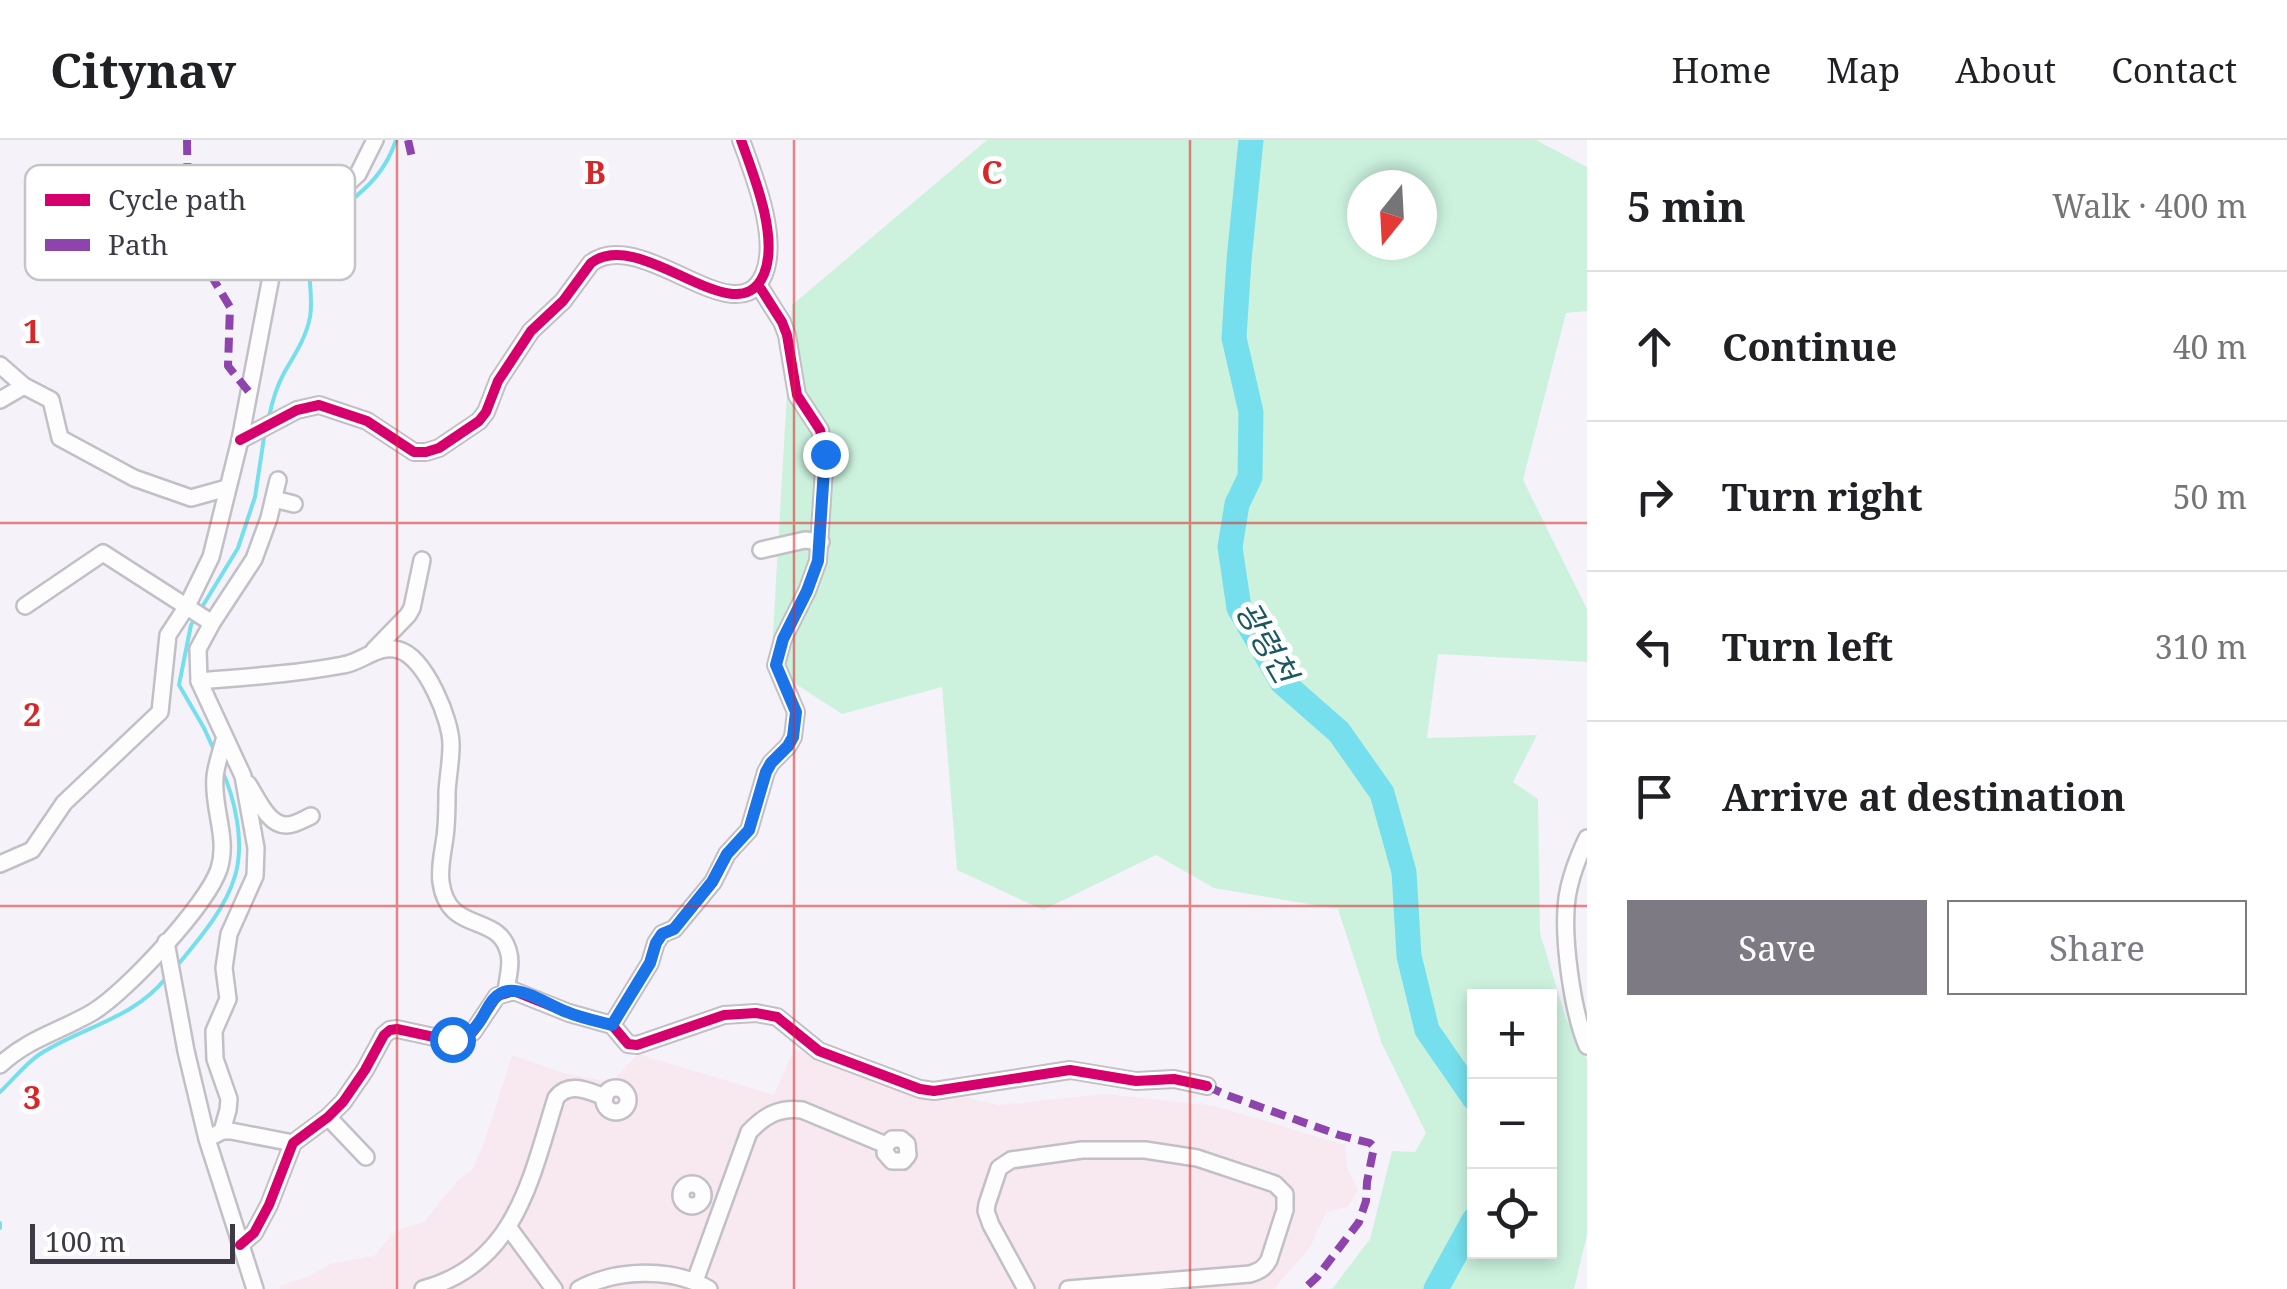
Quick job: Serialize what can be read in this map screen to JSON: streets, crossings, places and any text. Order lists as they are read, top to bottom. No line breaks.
{"water":["광령천"],"legend":["Cycle path","Path"],"scale_bar":"100 m","north":"bottom","page":{"header":"Citynav","nav":["Home","Map","About","Contact"],"heading":["5 min","Walk · 400 m"],"list":[["Continue","40 m"],["Turn right","50 m"],["Turn left","310 m"],"Arrive at destination"],"buttons":["Save","Share"],"map_buttons":["+","−"],"scale":"100 m"},"grid":{"columns":["B","C"],"rows":["1","2","3"]}}
